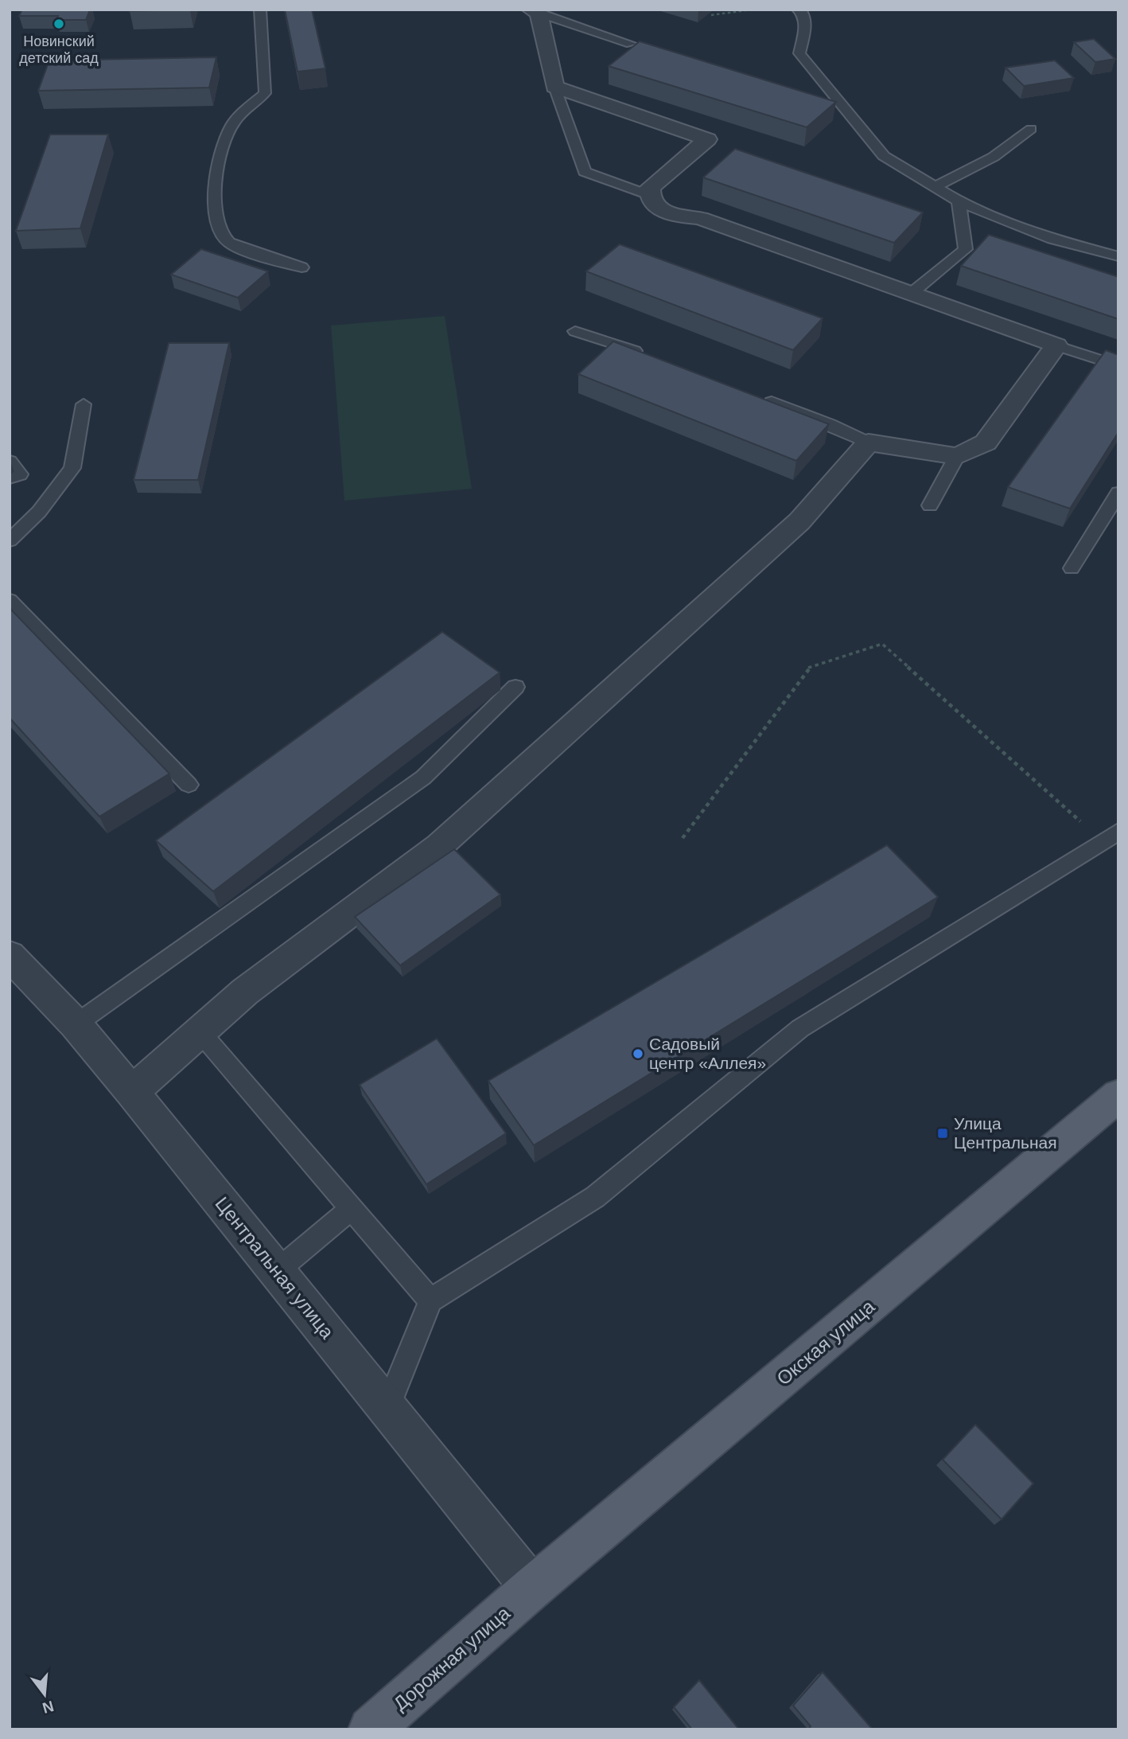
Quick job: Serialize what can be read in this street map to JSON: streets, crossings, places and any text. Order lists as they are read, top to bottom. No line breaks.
{"streets":{"main road":["Окская улица","Дорожная улица"],"street":["Центральная улица"]},"crossings":[["Центральная улица","Окская улица"],["Центральная улица","Дорожная улица"],["Окская улица","Дорожная улица"]],"places":{"other":["Новинский детский сад","Садовый центр «Аллея»"],"transit":["Улица Центральная"]},"north":"bottom"}
